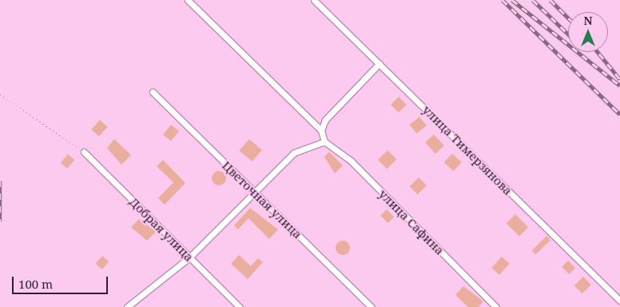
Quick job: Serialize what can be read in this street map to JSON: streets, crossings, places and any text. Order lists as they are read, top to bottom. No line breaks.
{"streets":{"street":["улица Тимерзянова","Цветочная улица","улица Сафина","Добрая улица"]},"scale_bar":"100 m","north":"top"}
